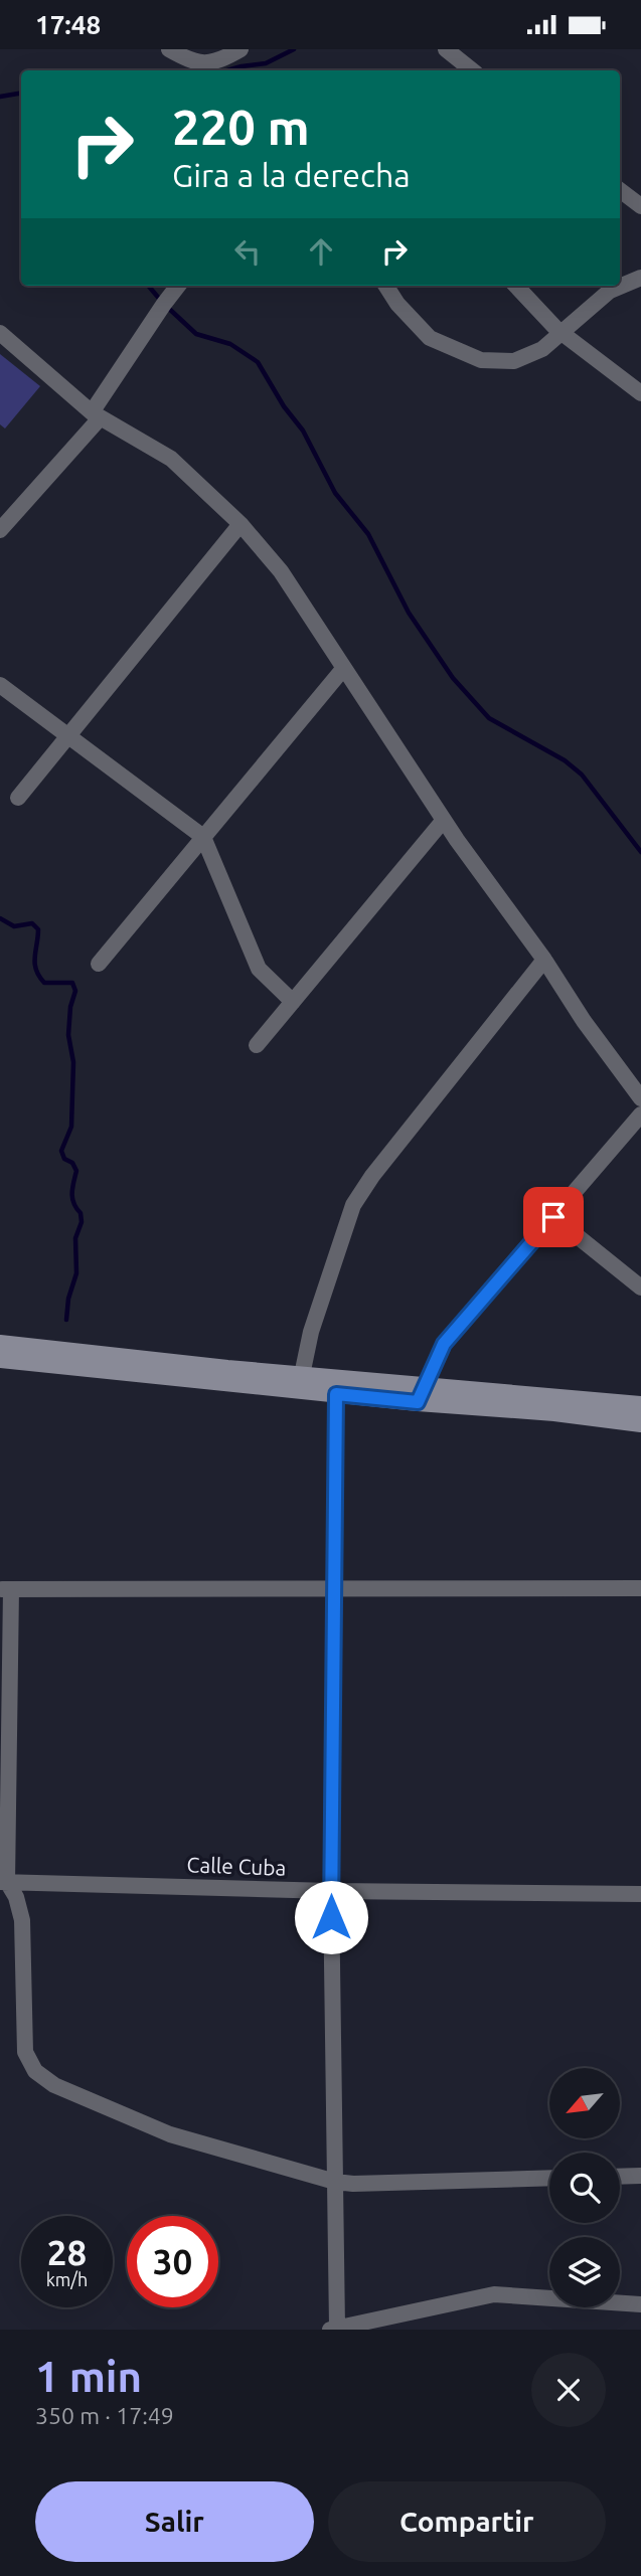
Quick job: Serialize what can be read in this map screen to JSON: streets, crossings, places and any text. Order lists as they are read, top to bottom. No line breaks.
{"streets":{"street":["Calle Cuba"]},"north":"bottom left","page":{"status":"17:48","turn":["220 m","Gira a la derecha"],"speed":"28 km/h","limit":"30","heading":["1 min","350 m · 17:49"],"buttons":["Salir","Compartir"]}}
